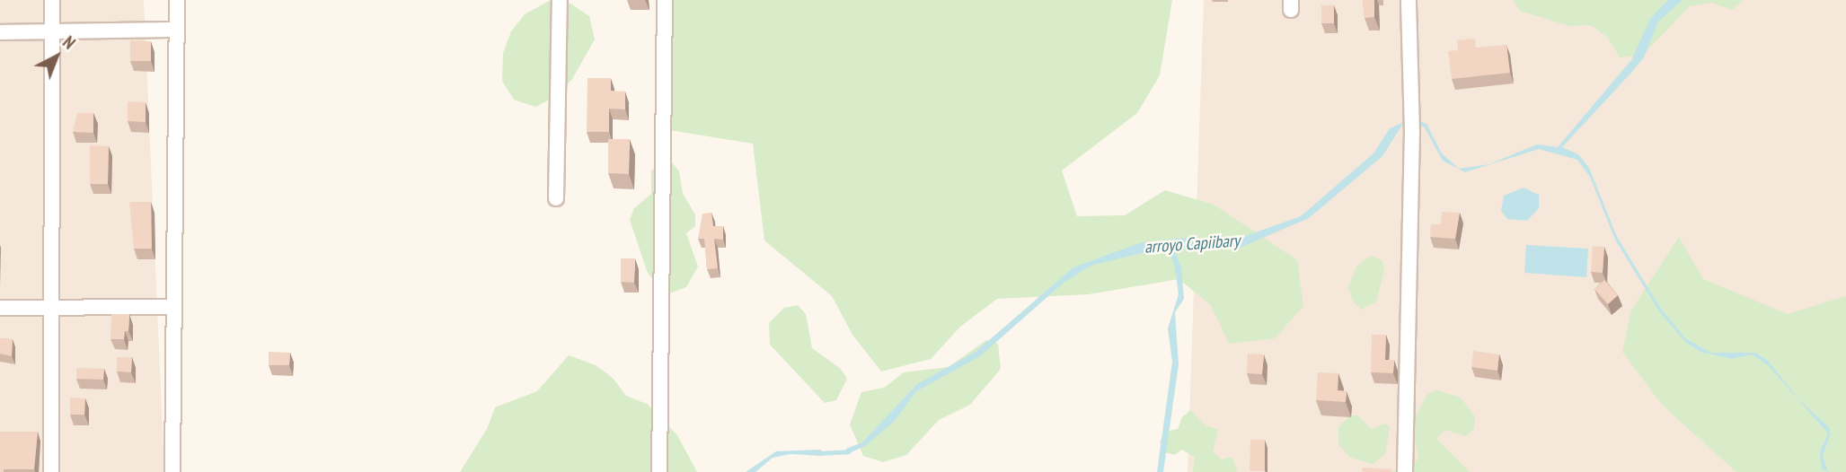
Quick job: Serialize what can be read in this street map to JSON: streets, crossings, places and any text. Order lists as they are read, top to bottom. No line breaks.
{"water":["arroyo Capiibary"],"north":"top right"}
